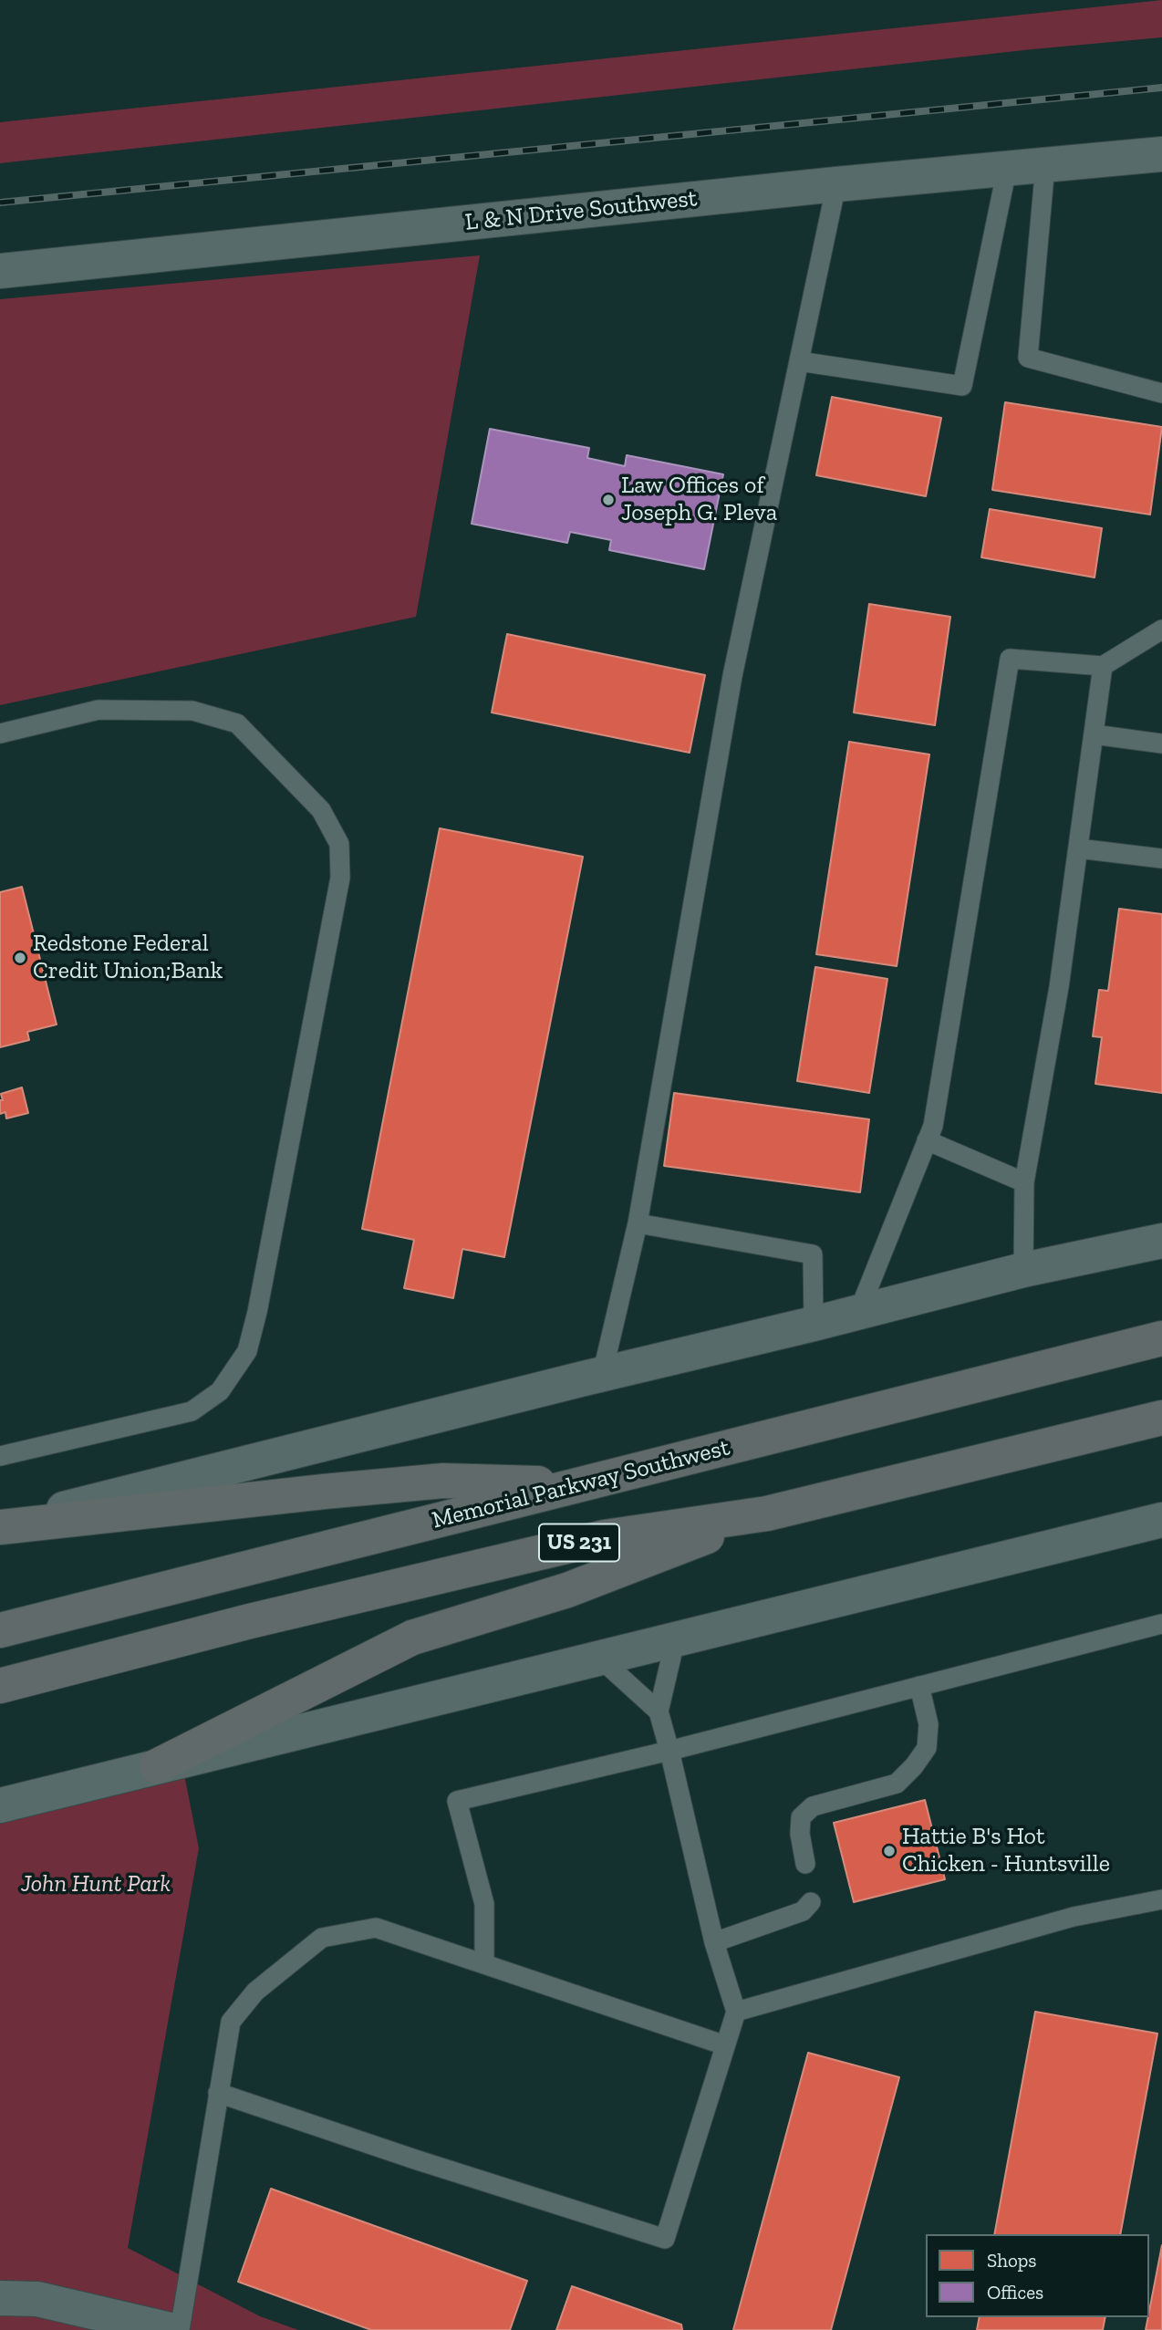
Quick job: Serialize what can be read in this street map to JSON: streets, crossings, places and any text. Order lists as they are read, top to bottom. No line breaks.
{"streets":{"highway":["Memorial Parkway Southwest","US 231"],"main road":["L & N Drive Southwest"]},"parks":["John Hunt Park"],"places":["Law Offices of Joseph G. Pleva","Redstone Federal Credit Union;Bank","Hattie B's Hot Chicken - Huntsville"],"legend":["Shops","Offices"]}
